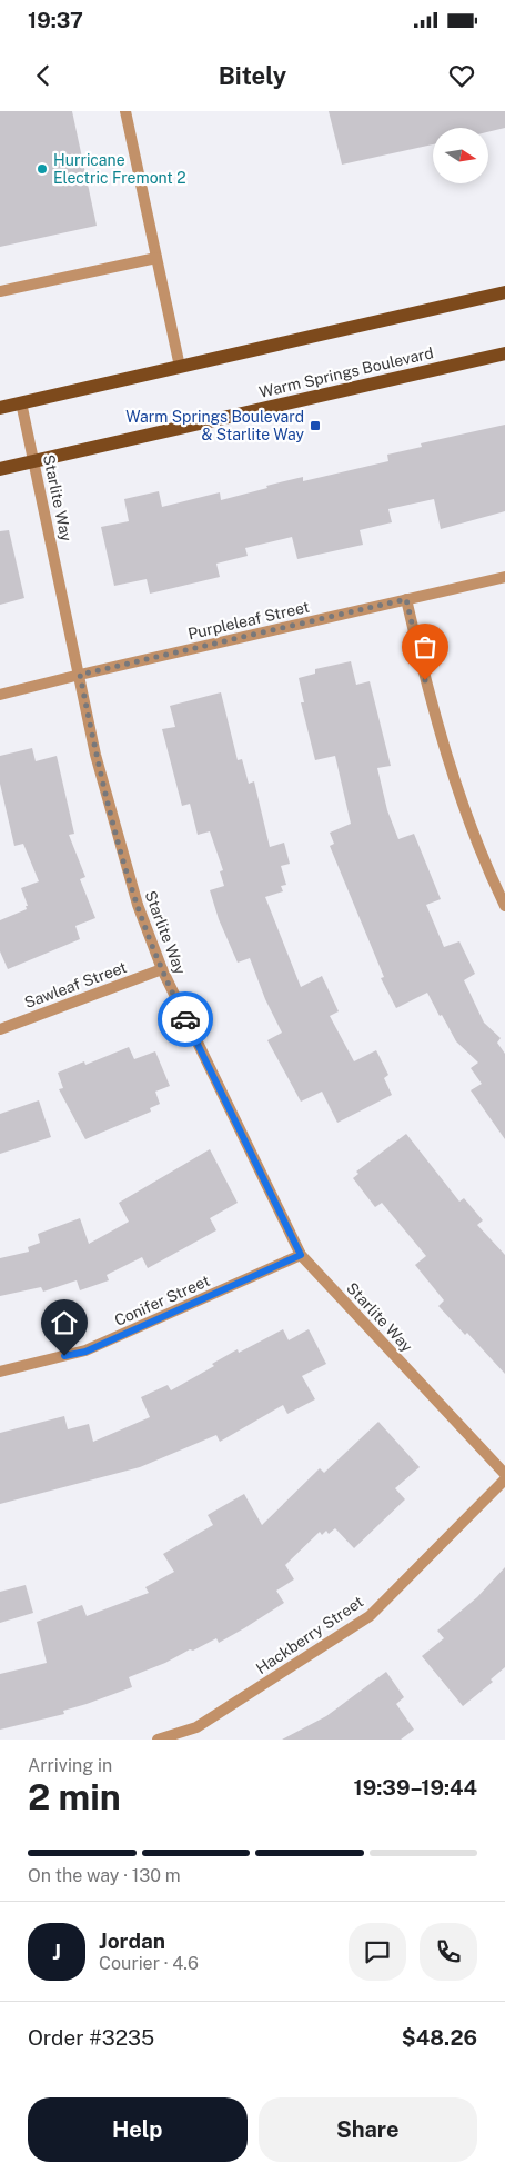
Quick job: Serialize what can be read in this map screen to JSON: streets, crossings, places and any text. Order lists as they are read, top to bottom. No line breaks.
{"streets":{"main road":["Warm Springs Boulevard"],"street":["Starlite Way","Purpleleaf Street","Sawleaf Street","Conifer Street","Hackberry Street"]},"crossings":[["Warm Springs Boulevard","Starlite Way"],["Starlite Way","Purpleleaf Street"],["Starlite Way","Sawleaf Street"],["Starlite Way","Conifer Street"]],"places":{"other":["Hurricane Electric Fremont 2"],"transit":["Warm Springs Boulevard & Starlite Way"]},"north":"right","page":{"status":"19:37","header":"Bitely","heading":["2 min","Arriving in","19:39–19:44"],"panel":["Jordan","Courier · 4.6","Order #3235","$48.26"],"bar":"On the way · 130 m","round":"J","buttons":["Help","Share"]}}
